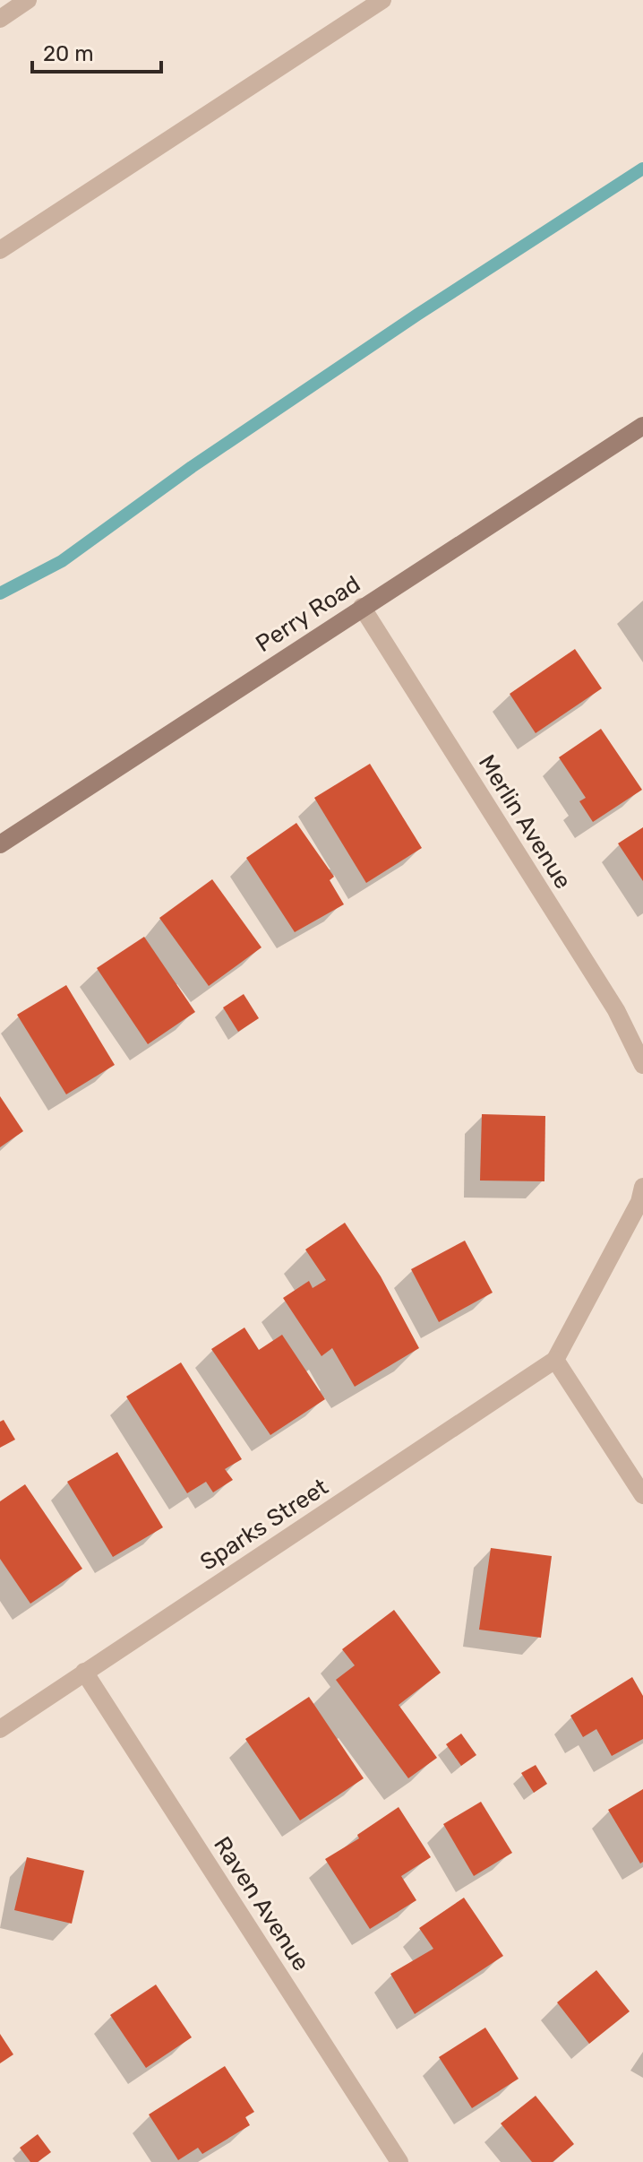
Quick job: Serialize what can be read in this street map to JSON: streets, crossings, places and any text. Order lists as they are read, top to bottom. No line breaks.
{"streets":{"main road":["Perry Road"],"street":["Merlin Avenue","Sparks Street","Raven Avenue"]},"crossings":[["Perry Road","Merlin Avenue"],["Sparks Street","Raven Avenue"]],"scale_bar":"20 m"}
